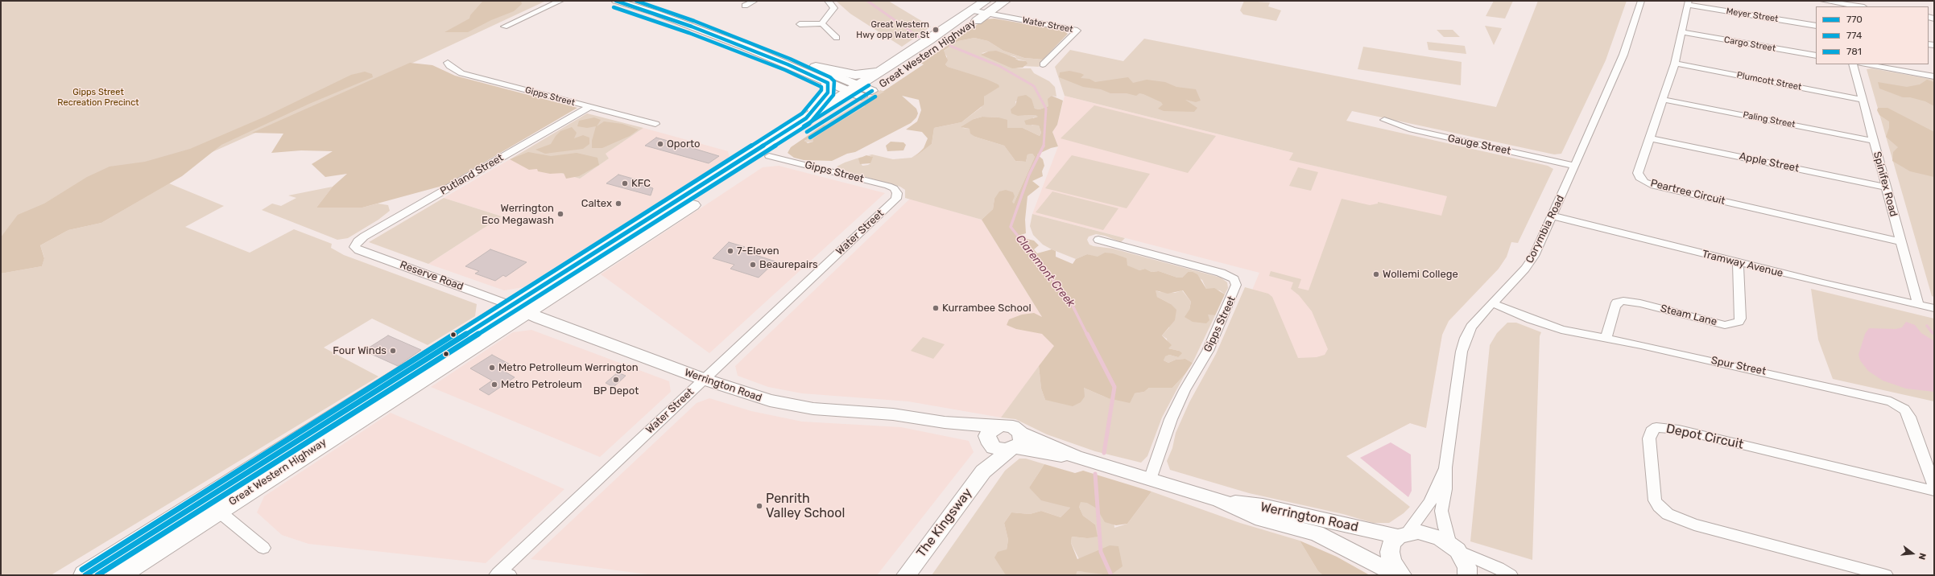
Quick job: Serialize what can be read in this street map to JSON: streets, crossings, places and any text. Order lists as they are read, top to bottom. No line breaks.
{"streets":{"highway":["Great Western Highway"],"main road":["Werrington Road","The Kingsway"],"street":["Meyer Street","Water Street","Cargo Street","Plumcott Street","Gipps Street","Paling Street","Gauge Street","Apple Street","Putland Street","Spinifex Road","Peartree Circuit","Corymbia Road","Tramway Avenue","Reserve Road","Steam Lane","Spur Street","Depot Circuit"]},"crossings":[["Meyer Street","Peartree Circuit"],["Water Street","Great Western Highway"],["Water Street","Gipps Street"],["Water Street","Werrington Road"],["Cargo Street","Peartree Circuit"],["Great Western Highway","Gipps Street"],["Great Western Highway","Reserve Road"],["Great Western Highway","Werrington Road"],["Plumcott Street","Spinifex Road"],["Plumcott Street","Peartree Circuit"],["Gipps Street","Putland Street"],["Gipps Street","Werrington Road"],["Paling Street","Spinifex Road"],["Paling Street","Peartree Circuit"],["Gauge Street","Corymbia Road"],["Apple Street","Spinifex Road"],["Apple Street","Peartree Circuit"],["Putland Street","Reserve Road"],["Spinifex Road","Peartree Circuit"],["Spinifex Road","Tramway Avenue"],["Corymbia Road","Tramway Avenue"],["Corymbia Road","Spur Street"],["Corymbia Road","Werrington Road"],["Tramway Avenue","Steam Lane"],["Reserve Road","Werrington Road"],["Steam Lane","Spur Street"],["Werrington Road","The Kingsway"]],"water":["Claremont Creek"],"parks":["Gipps Street Recreation Precinct"],"places":["Great Western Hwy opp Water St","Oporto","KFC","Caltex","Werrington Eco Megawash","7-Eleven","Beaurepairs","Wollemi College","Kurrambee School","Four Winds","Metro Petrolleum Werrington","BP Depot","Metro Petroleum","Penrith Valley School"],"lines":["transit line 770","transit line 774","transit line 781"],"legend":["770","774","781"],"north":"right"}
